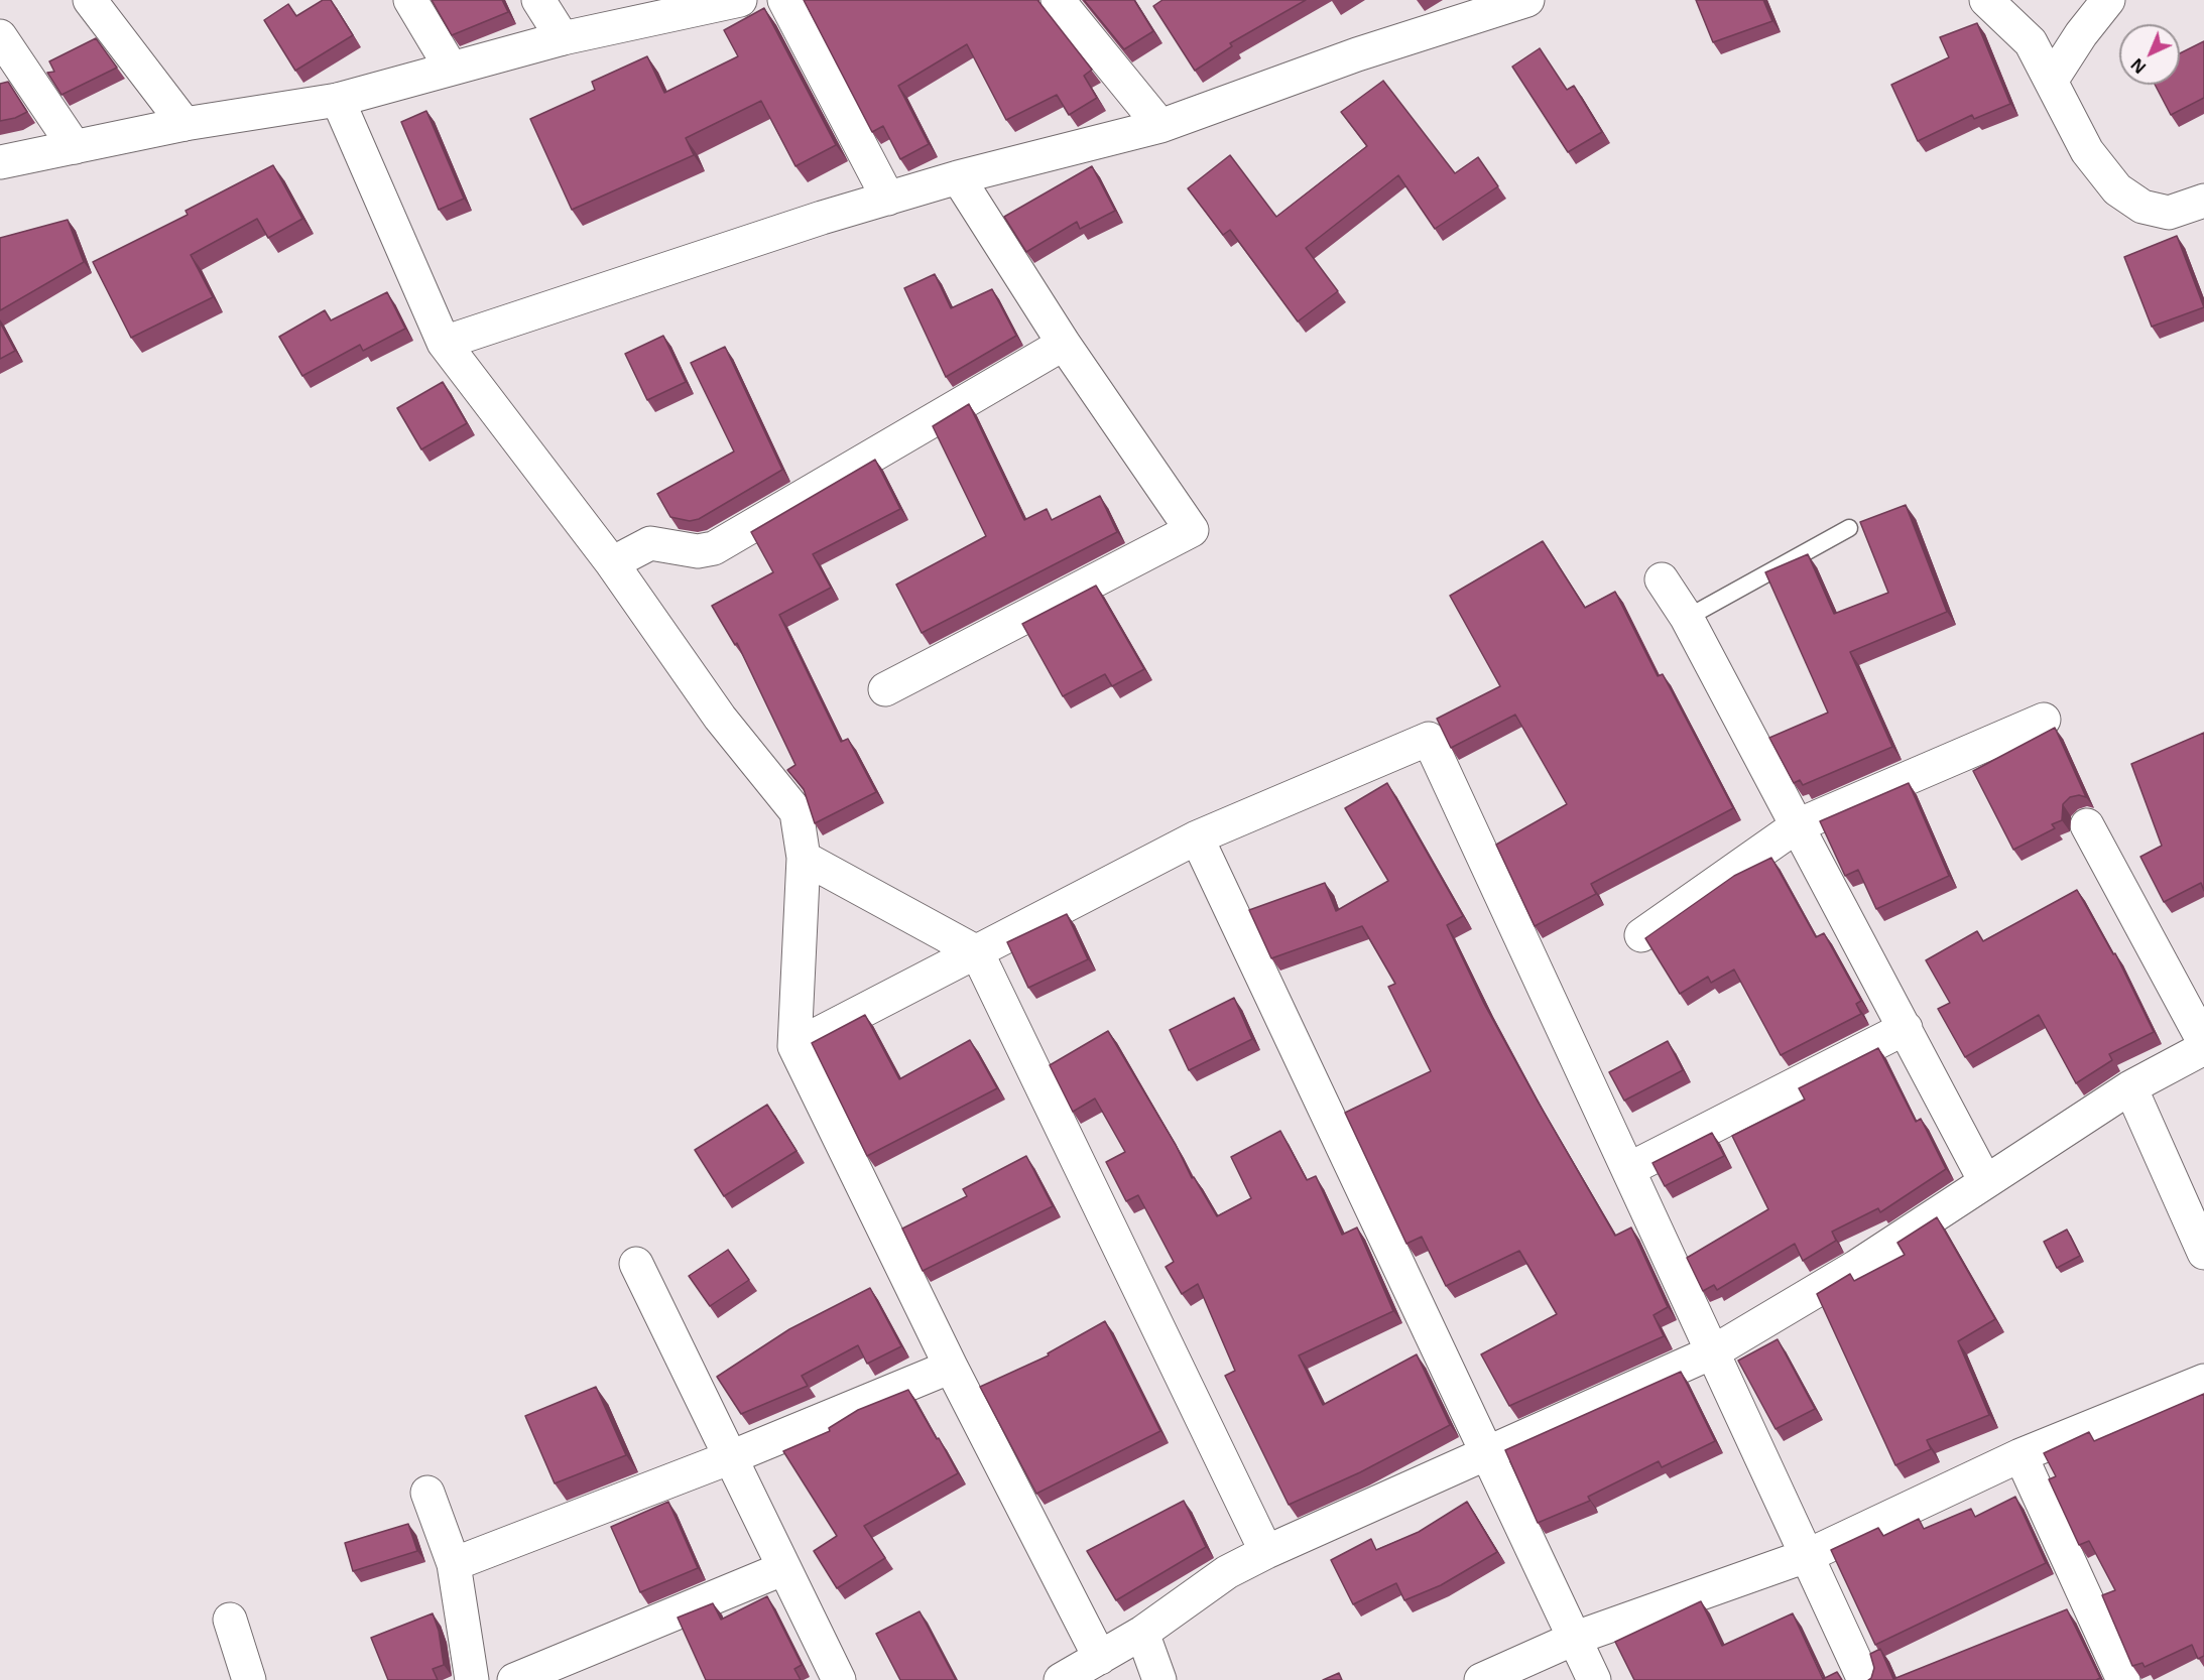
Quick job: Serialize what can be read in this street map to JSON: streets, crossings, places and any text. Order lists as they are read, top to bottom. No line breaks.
{"north":"bottom left"}
